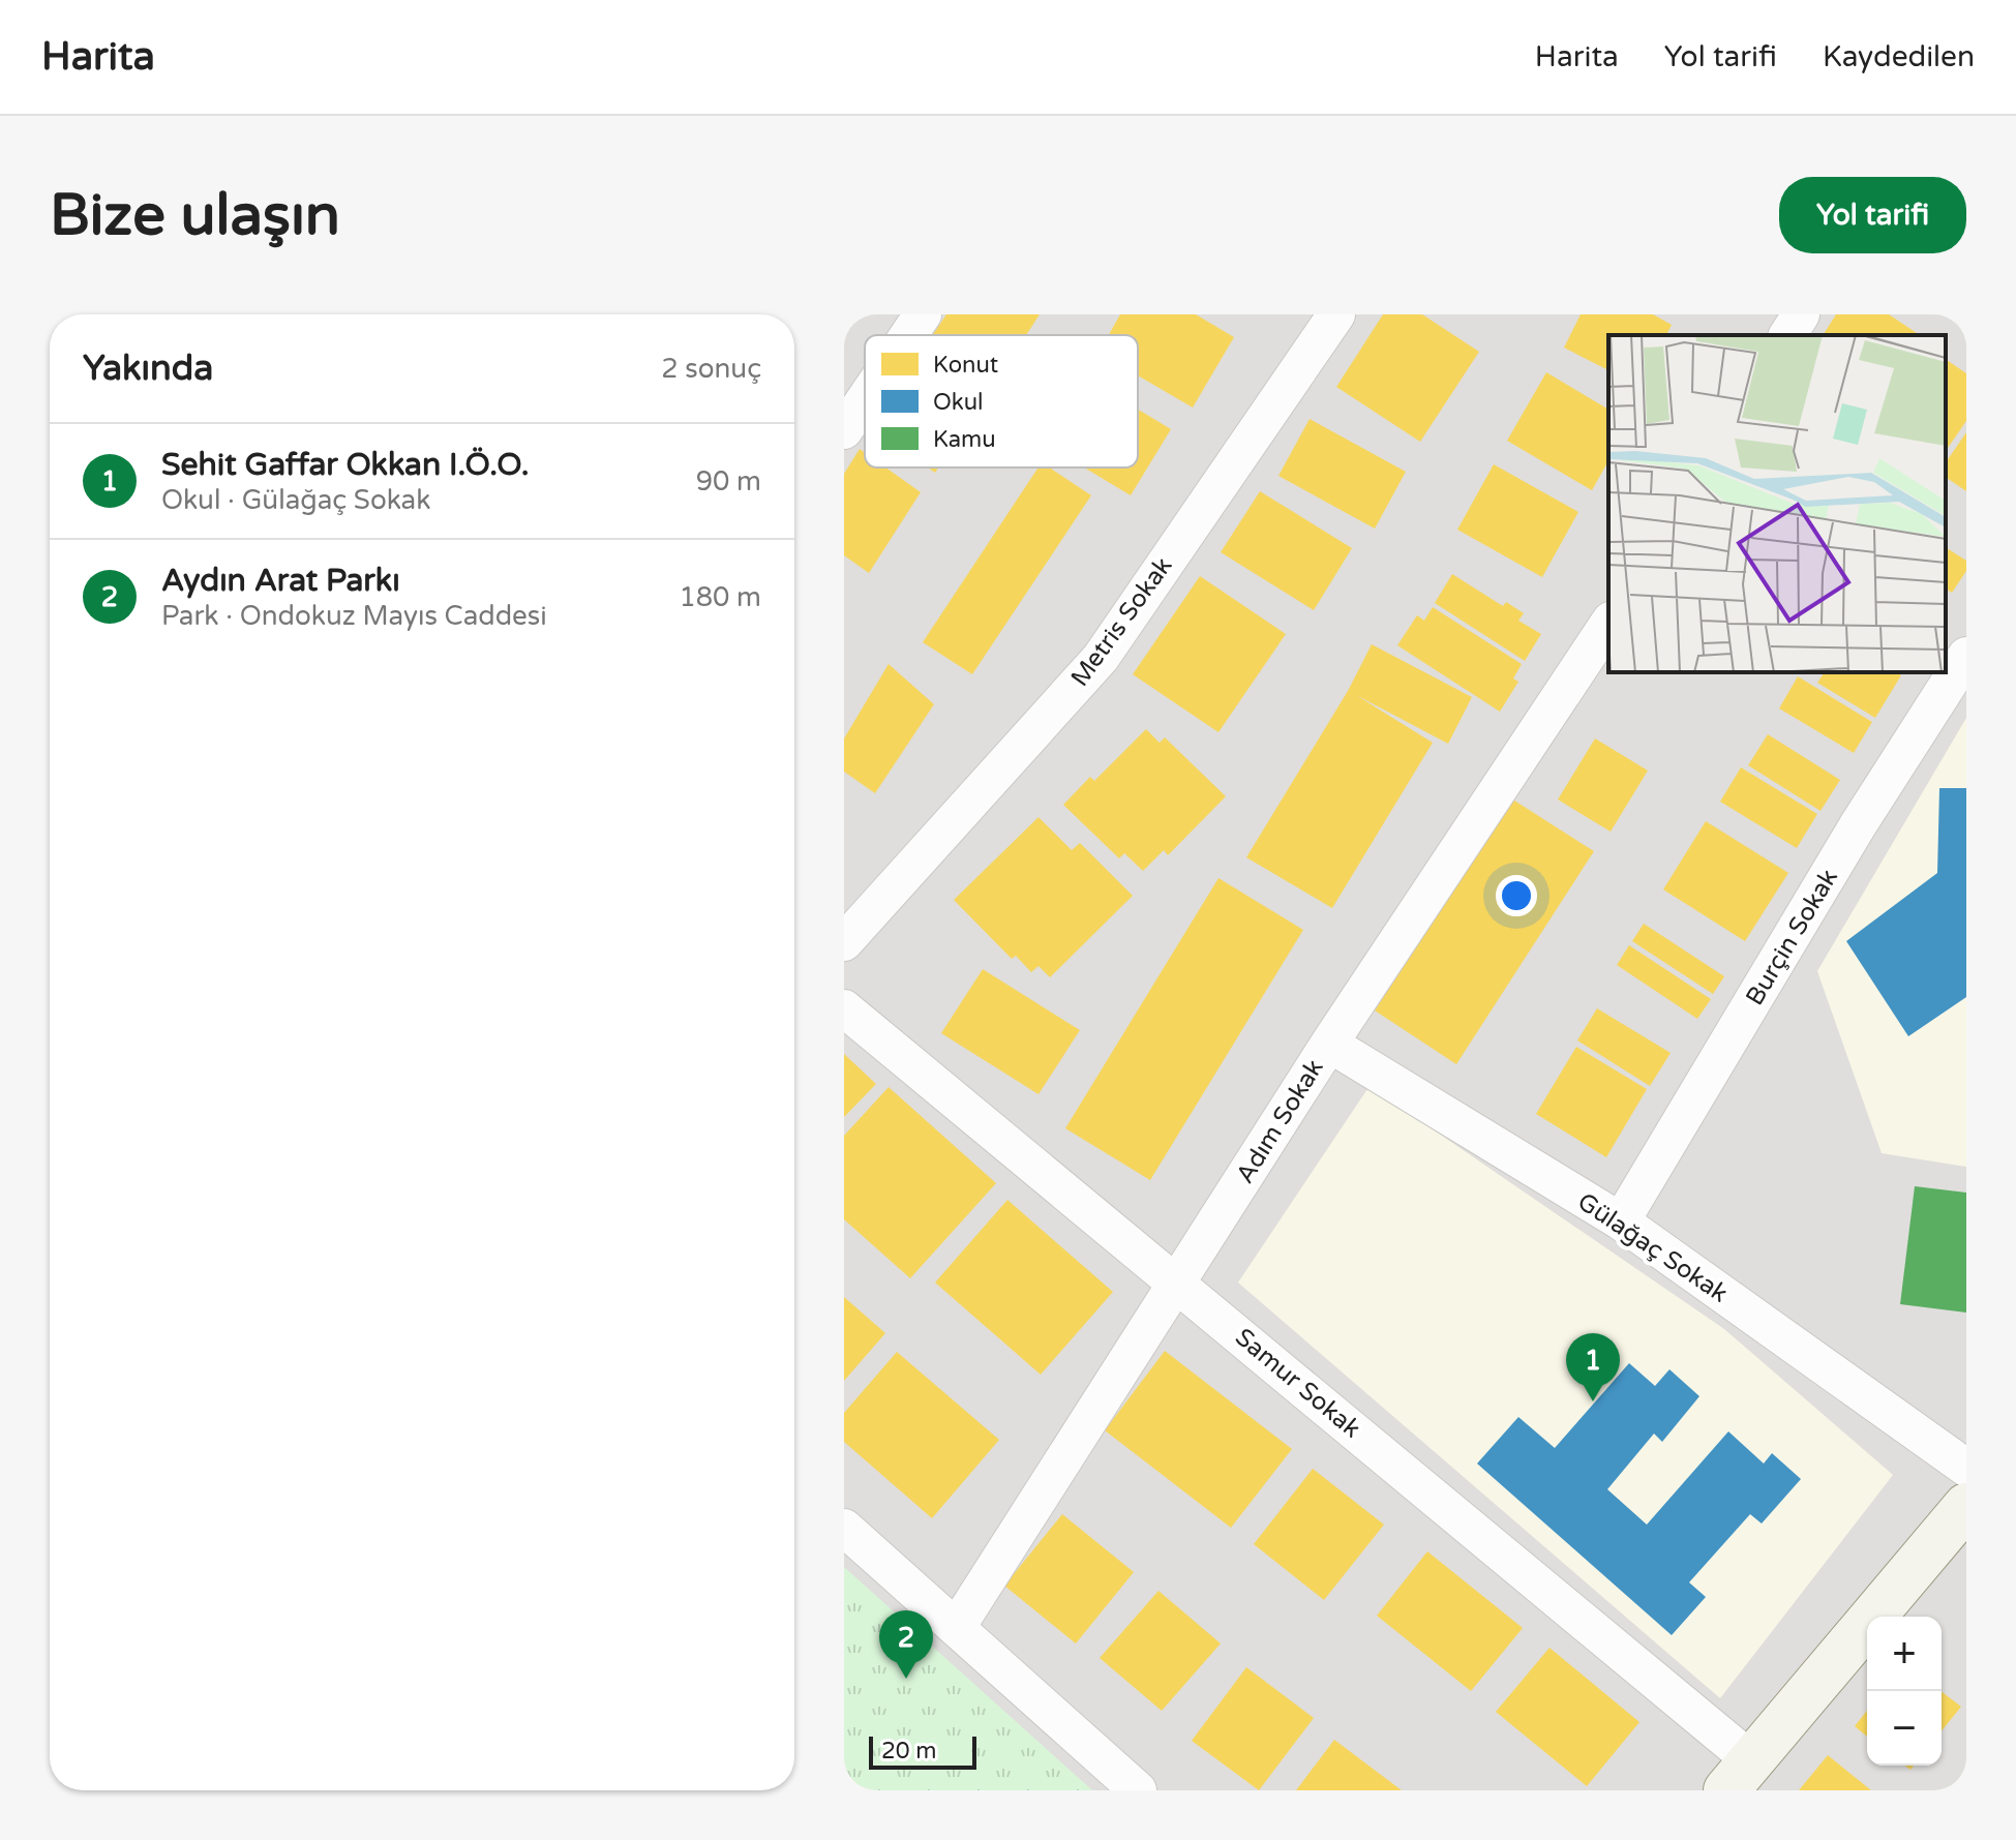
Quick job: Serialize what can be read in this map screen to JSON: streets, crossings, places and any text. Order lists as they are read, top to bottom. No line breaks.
{"streets":{"street":["Metris Sokak","Burçin Sokak","Adım Sokak","Gülağaç Sokak","Samur Sokak"]},"crossings":[["Burçin Sokak","Gülağaç Sokak"],["Adım Sokak","Gülağaç Sokak"],["Adım Sokak","Samur Sokak"]],"legend":["Konut","Okul","Kamu"],"scale_bar":"20 m","page":{"header":"Harita","nav":["Harita","Yol tarifi","Kaydedilen"],"buttons":"Yol tarifi","title":"Bize ulaşın","heading":["Yakında","2 sonuç"],"list":[{"mark":"1","name":"Sehit Gaffar Okkan I.Ö.O.","note":"Okul · Gülağaç Sokak","value":"90 m"},{"mark":"2","name":"Aydın Arat Parkı","note":"Park · Ondokuz Mayıs Caddesi","value":"180 m"}],"pins":["1","2"],"map_buttons":["+","−"],"scale":"20 m"}}
